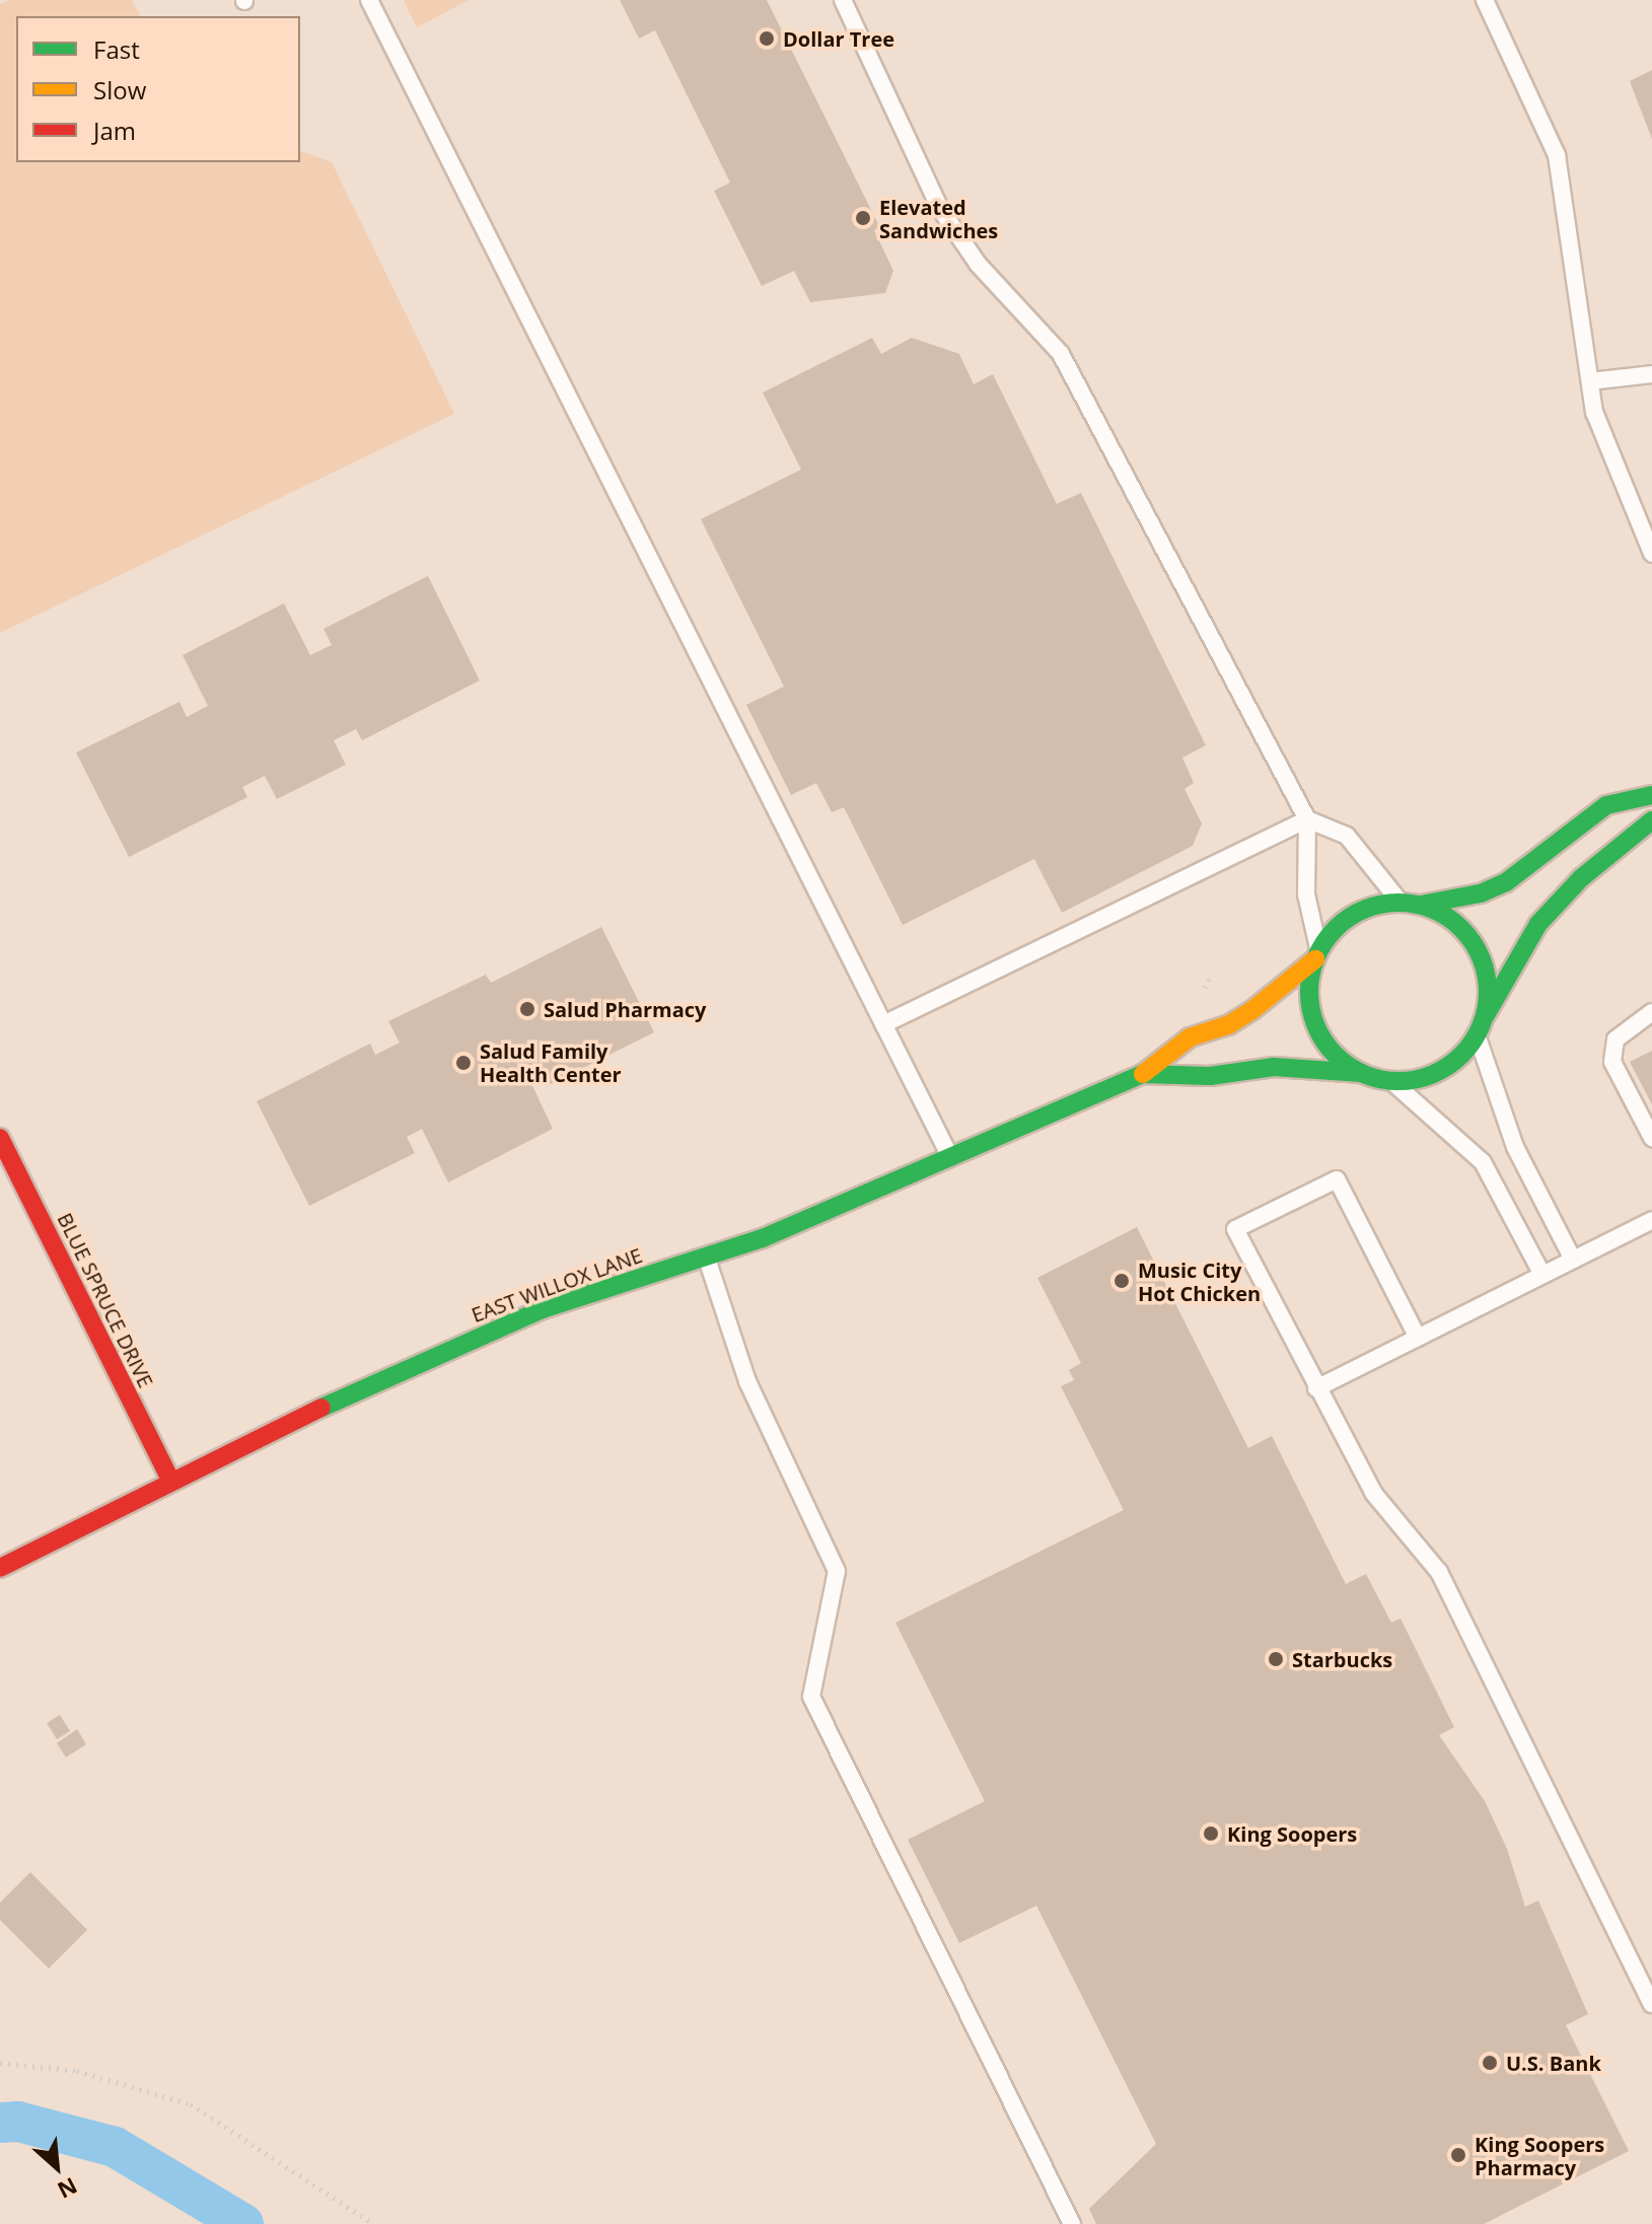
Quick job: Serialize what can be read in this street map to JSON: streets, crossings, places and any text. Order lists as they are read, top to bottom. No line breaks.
{"streets":{"main road":["EAST WILLOX LANE","BLUE SPRUCE DRIVE"]},"crossings":[["EAST WILLOX LANE","BLUE SPRUCE DRIVE"]],"places":["Dollar Tree","Elevated Sandwiches","Salud Pharmacy","Salud Family Health Center","Music City Hot Chicken","Starbucks","King Soopers","U.S. Bank","King Soopers Pharmacy"],"legend":["Fast","Slow","Jam"],"north":"bottom right"}
